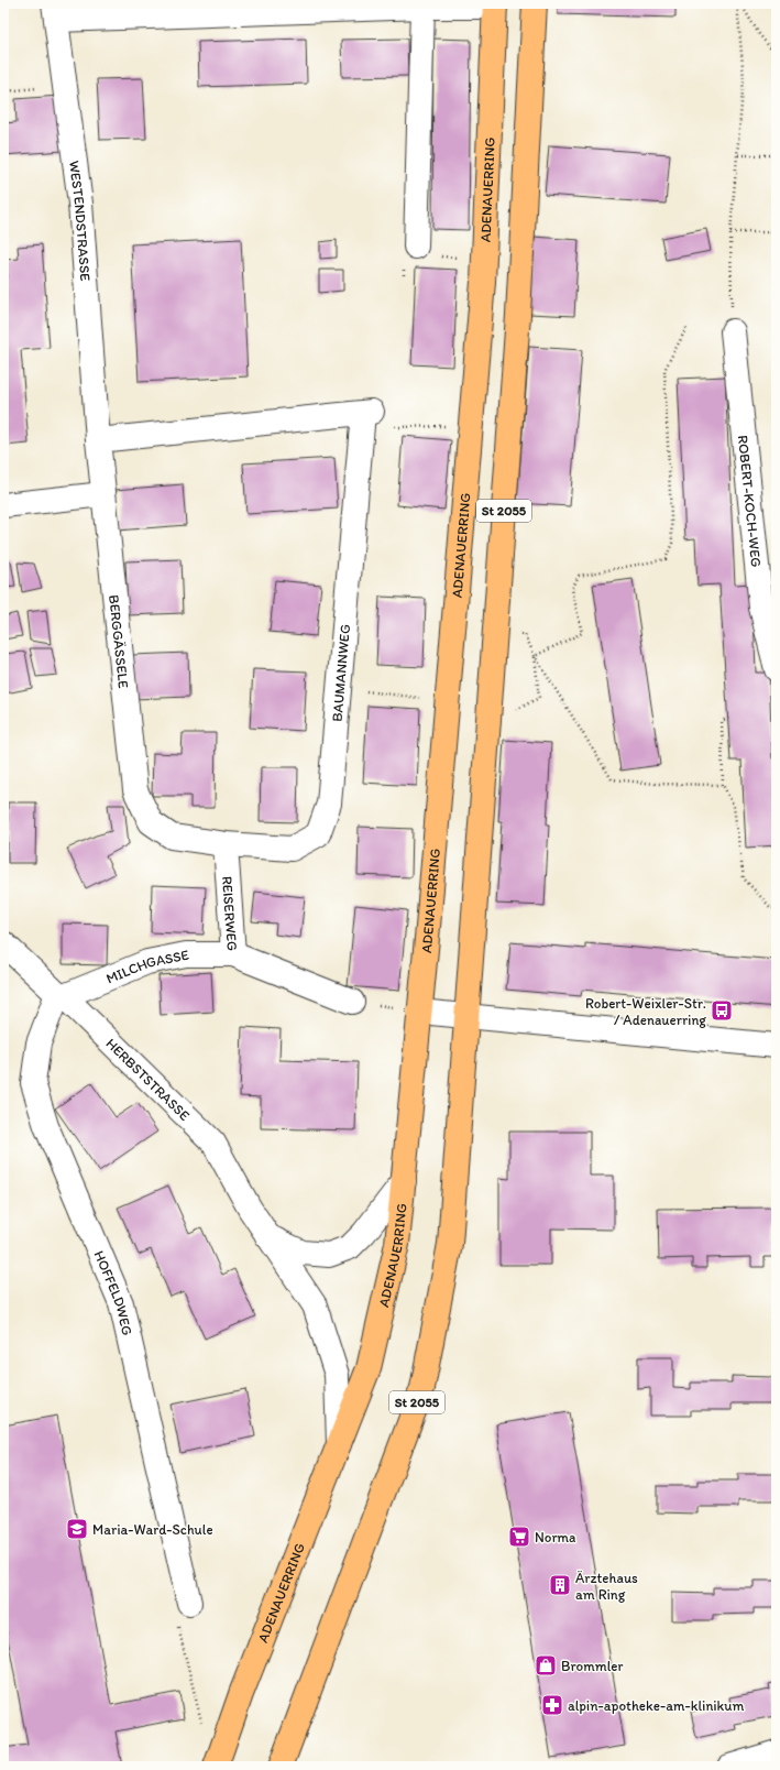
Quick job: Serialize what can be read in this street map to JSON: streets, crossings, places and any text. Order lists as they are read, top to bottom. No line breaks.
{"streets":{"main road":["ADENAUERRING","St 2055"],"street":["WESTENDSTRASSE","ROBERT-KOCH-WEG","BERGGÄSSELE","BAUMANNWEG","REISERWEG","MILCHGASSE","HERBSTSTRASSE","HOFFELDWEG"]},"crossings":[["ADENAUERRING","HERBSTSTRASSE"],["WESTENDSTRASSE","BERGGÄSSELE"],["BERGGÄSSELE","BAUMANNWEG"],["BERGGÄSSELE","REISERWEG"],["BAUMANNWEG","REISERWEG"],["REISERWEG","MILCHGASSE"],["MILCHGASSE","HERBSTSTRASSE"],["MILCHGASSE","HOFFELDWEG"],["HERBSTSTRASSE","HOFFELDWEG"]],"places":{"bus stop":["Robert-Weixler-Str. / Adenauerring"],"school or university":["Maria-Ward-Schule"],"supermarket":["Norma"],"building":["Ärztehaus am Ring"],"shop":["Brommler"],"pharmacy":["alpin-apotheke-am-klinikum"]}}
